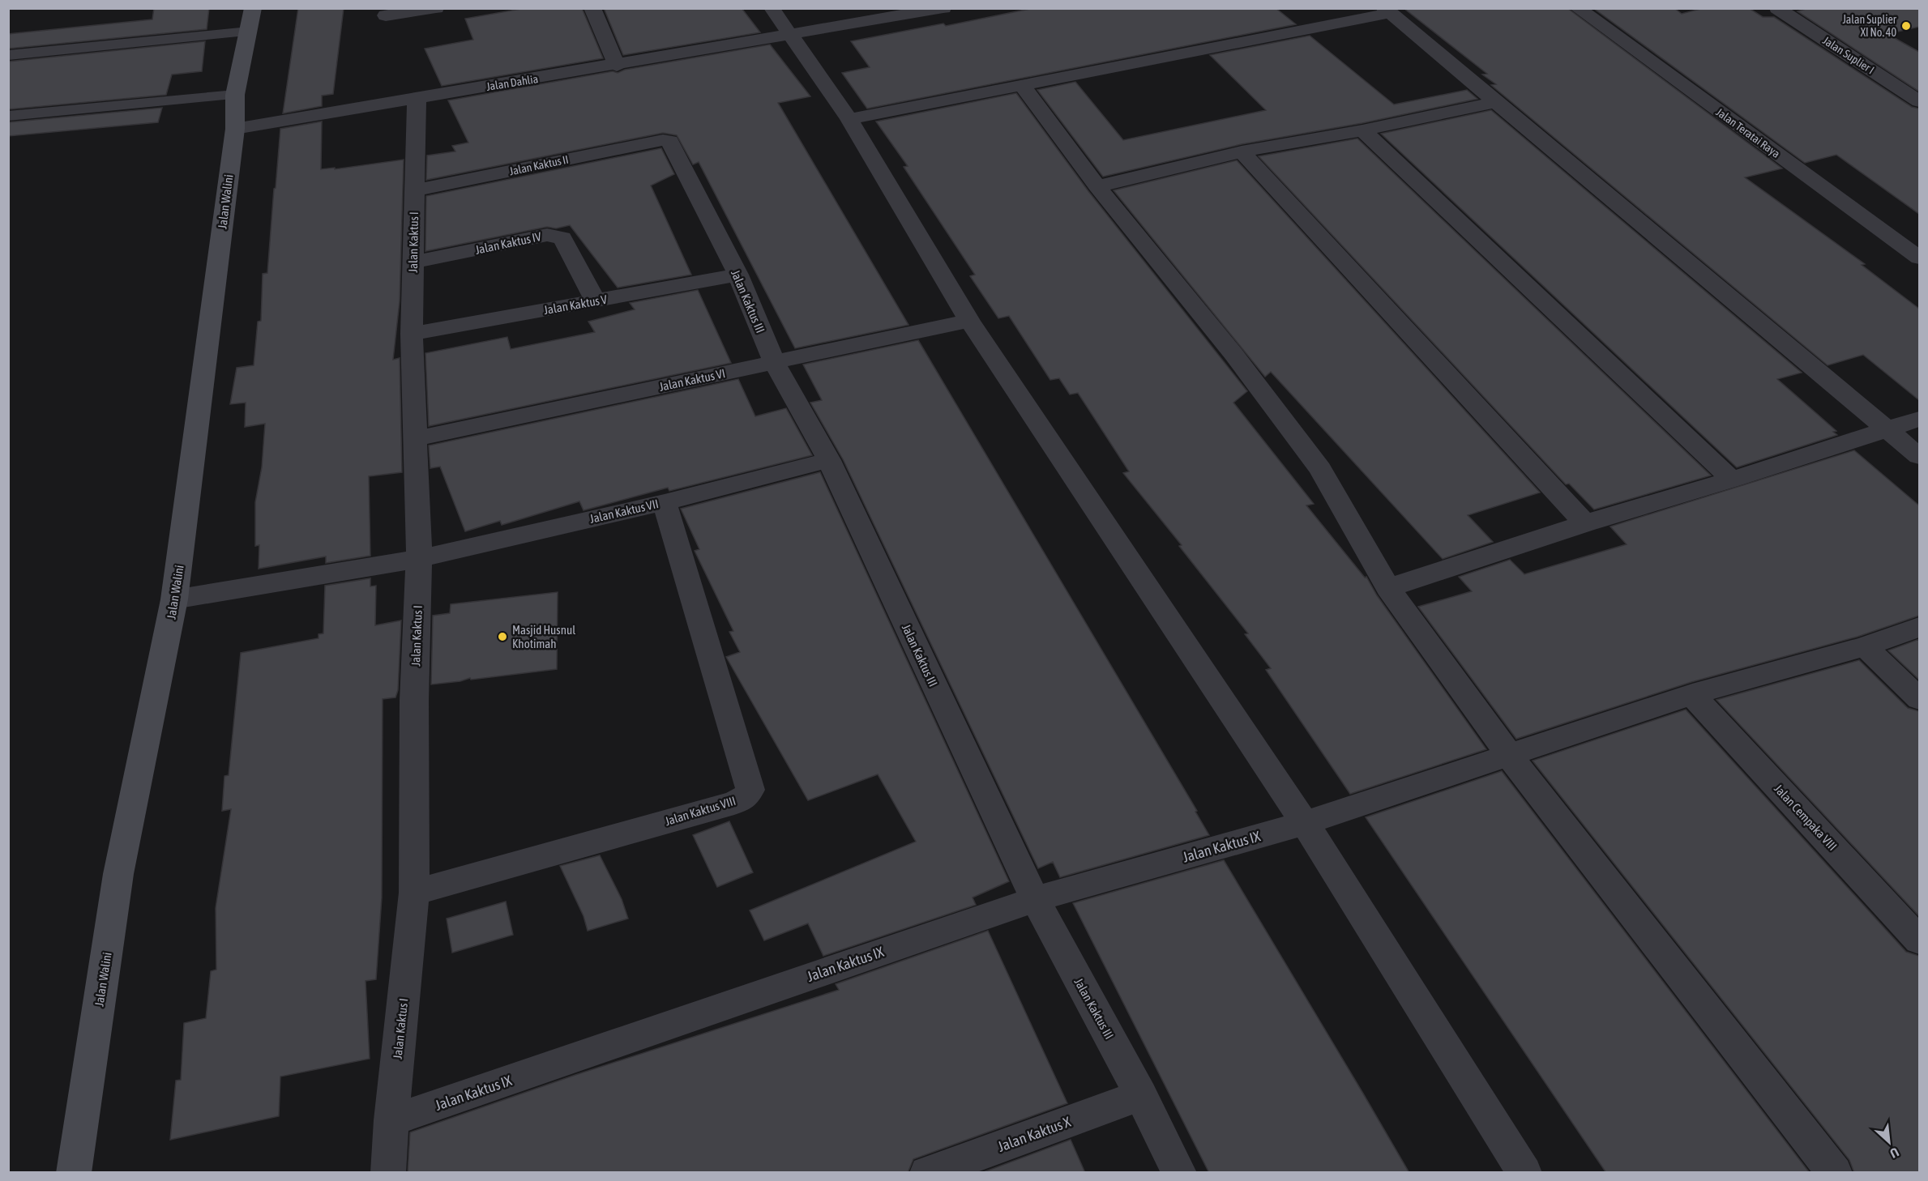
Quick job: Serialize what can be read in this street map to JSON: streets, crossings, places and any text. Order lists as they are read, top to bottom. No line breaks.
{"streets":{"street":["Jalan Suplier I","Jalan Dahlia","Jalan Teratai Raya","Jalan Kaktus II","Jalan Walini","Jalan Kaktus I","Jalan Kaktus IV","Jalan Kaktus III","Jalan Kaktus V","Jalan Kaktus VI","Jalan Kaktus VII","Jalan Kaktus VIII","Jalan Cempaka VIII","Jalan Kaktus IX","Jalan Kaktus X"]},"crossings":[["Jalan Dahlia","Jalan Walini"],["Jalan Dahlia","Jalan Kaktus I"],["Jalan Kaktus II","Jalan Kaktus I"],["Jalan Kaktus II","Jalan Kaktus III"],["Jalan Walini","Jalan Kaktus VII"],["Jalan Kaktus I","Jalan Kaktus IV"],["Jalan Kaktus I","Jalan Kaktus V"],["Jalan Kaktus I","Jalan Kaktus VI"],["Jalan Kaktus I","Jalan Kaktus VII"],["Jalan Kaktus I","Jalan Kaktus VIII"],["Jalan Kaktus I","Jalan Kaktus IX"],["Jalan Kaktus IV","Jalan Kaktus V"],["Jalan Kaktus III","Jalan Kaktus V"],["Jalan Kaktus III","Jalan Kaktus VI"],["Jalan Kaktus III","Jalan Kaktus VII"],["Jalan Kaktus III","Jalan Kaktus IX"],["Jalan Kaktus III","Jalan Kaktus X"],["Jalan Kaktus VII","Jalan Kaktus VIII"],["Jalan Cempaka VIII","Jalan Kaktus IX"]],"places":["Jalan Suplier XI No. 40","Masjid Husnul Khotimah"],"north":"bottom right"}
